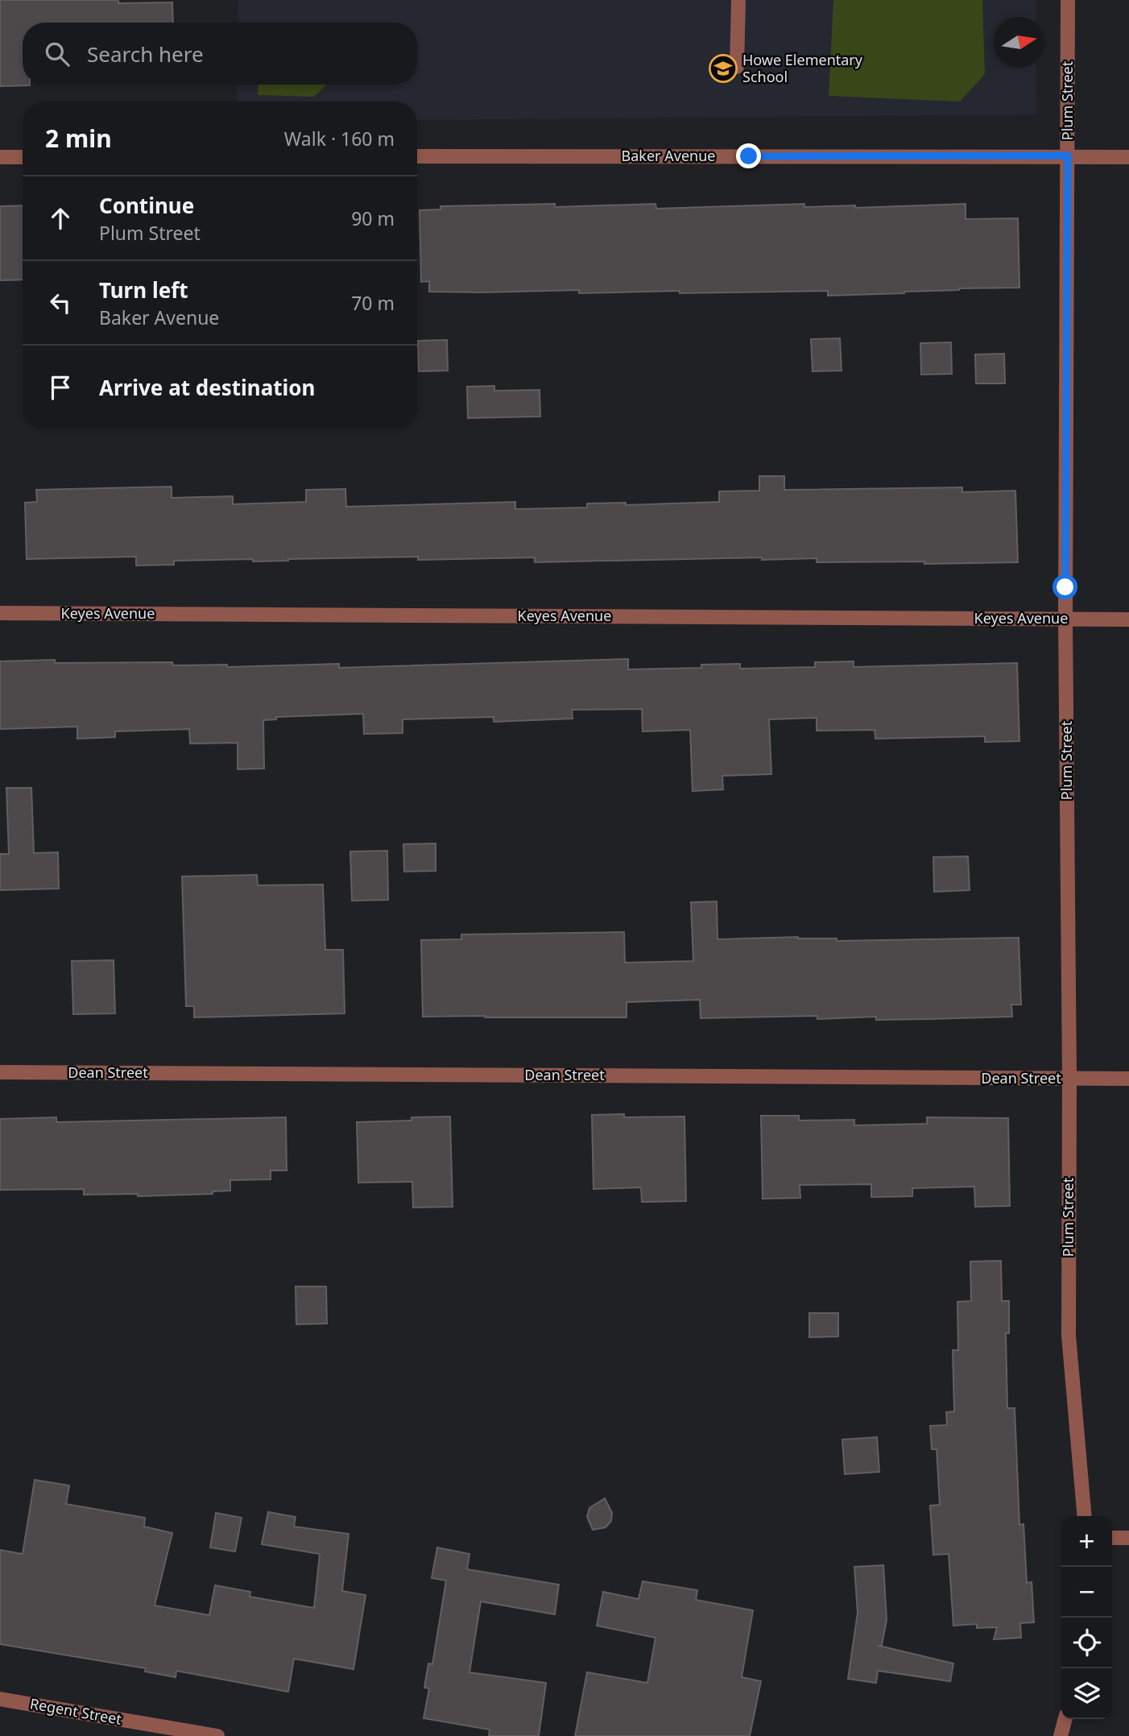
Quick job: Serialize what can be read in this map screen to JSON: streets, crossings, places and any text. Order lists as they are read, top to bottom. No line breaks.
{"streets":{"street":["Plum Street","Baker Avenue","Keyes Avenue","Dean Street","Regent Street"]},"crossings":[["Plum Street","Baker Avenue"],["Plum Street","Keyes Avenue"],["Plum Street","Dean Street"]],"places":{"school or university":["Howe Elementary School"]},"north":"right","page":{"search":"Search here","heading":["2 min","Walk · 160 m"],"list":[["Continue","Plum Street","90 m"],["Turn left","Baker Avenue","70 m"],"Arrive at destination"],"map_buttons":["+","−"]}}
